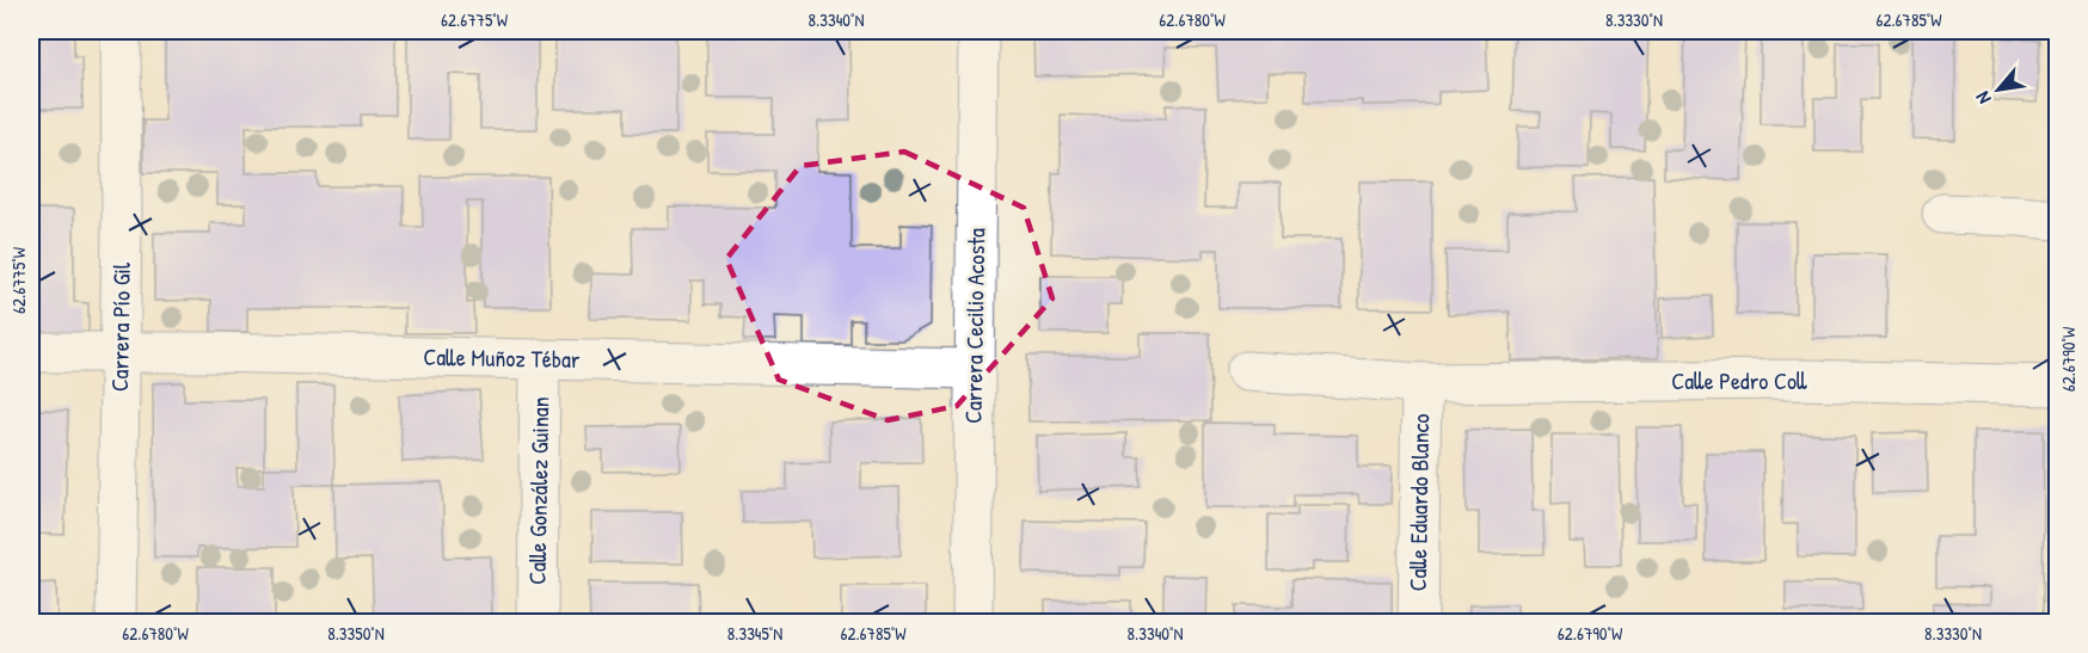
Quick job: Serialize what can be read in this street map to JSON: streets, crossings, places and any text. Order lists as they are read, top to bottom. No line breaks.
{"streets":{"street":["Carrera Cecilio Acosta","Carrera Pío Gil","Calle Muñoz Tébar","Calle Pedro Coll","Calle González Guinan","Calle Eduardo Blanco"]},"crossings":[["Carrera Cecilio Acosta","Calle Muñoz Tébar"],["Carrera Pío Gil","Calle Muñoz Tébar"],["Calle Muñoz Tébar","Calle González Guinan"],["Calle Pedro Coll","Calle Eduardo Blanco"]],"north":"bottom left","coordinates":["62.6775°W","8.3340°N","62.6780°W","8.3330°N","62.6785°W","62.6790°W","8.3350°N","8.3345°N"]}
